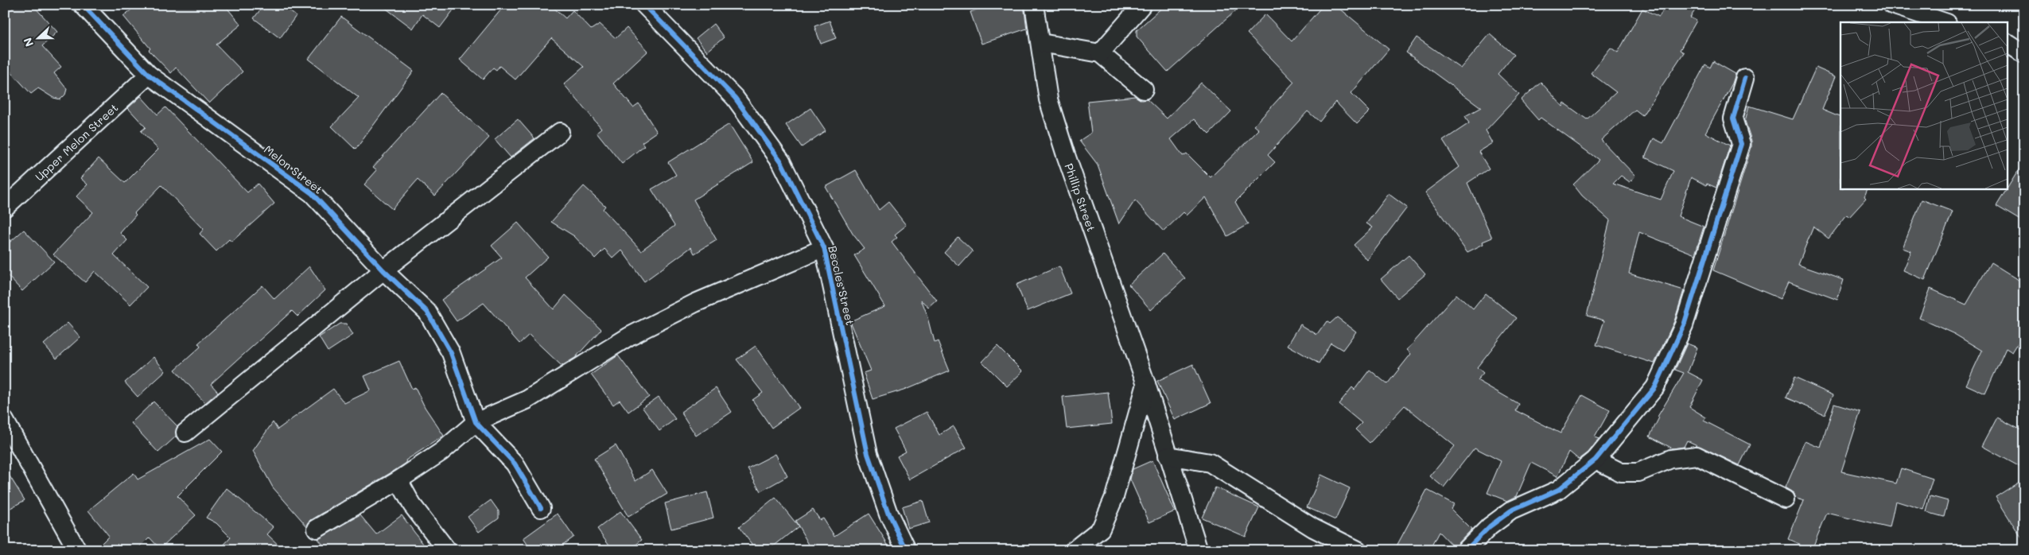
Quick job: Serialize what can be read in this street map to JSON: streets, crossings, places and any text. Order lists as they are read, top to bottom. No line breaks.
{"streets":{"street":["Upper Melon Street","Melon Street","Phillip Street","Beccles Street"]},"crossings":[["Upper Melon Street","Melon Street"]],"north":"left"}
